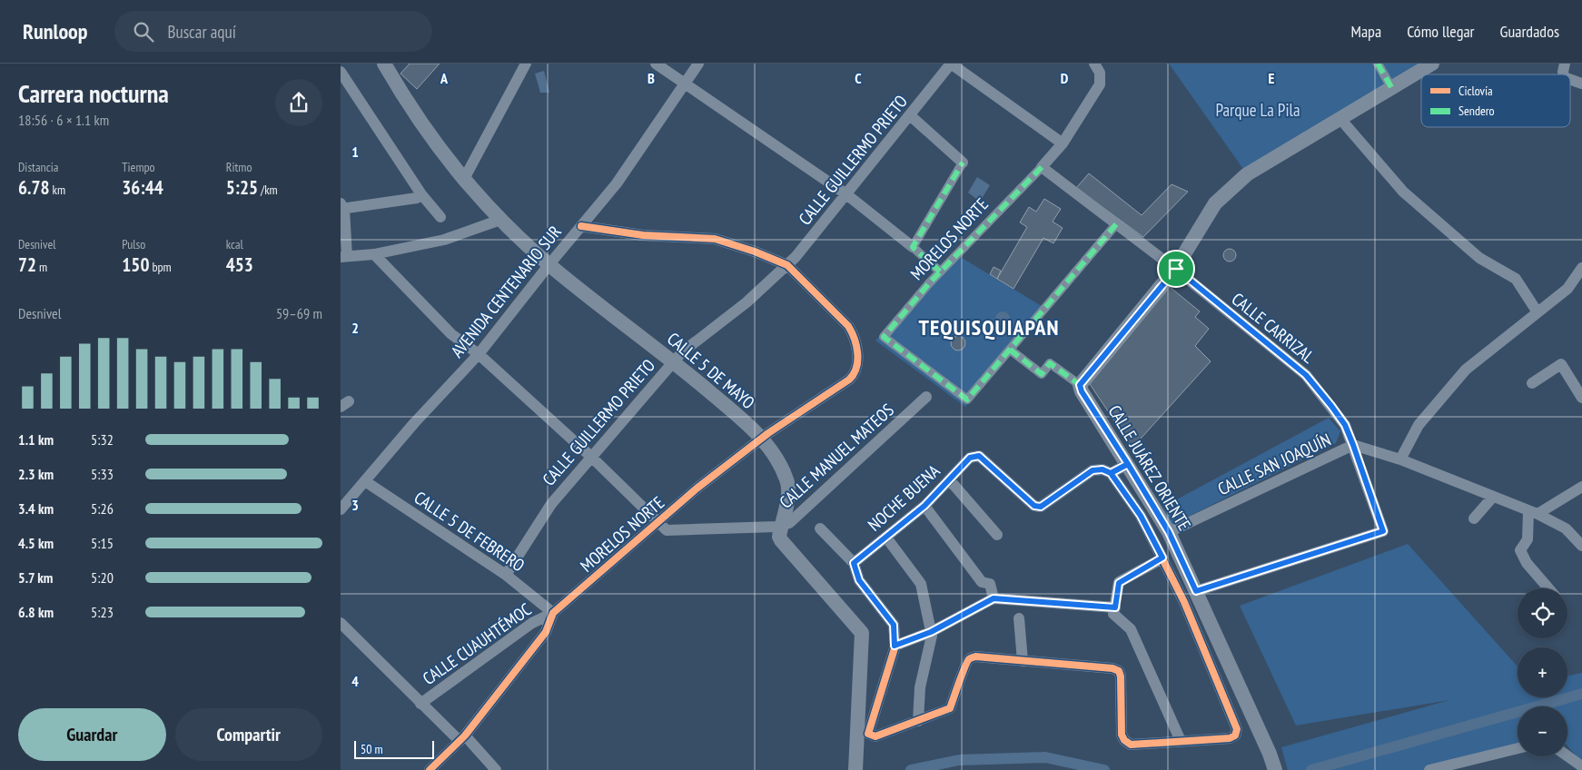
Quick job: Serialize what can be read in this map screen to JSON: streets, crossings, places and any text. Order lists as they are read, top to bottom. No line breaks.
{"streets":{"street":["CALLE GUILLERMO PRIETO","MORELOS NORTE","AVENIDA CENTENARIO SUR","CALLE CARRIZAL","CALLE 5 DE MAYO","CALLE MANUEL MATEOS","CALLE SAN JOAQUÍN","CALLE JUÁREZ ORIENTE","NOCHE BUENA","CALLE 5 DE FEBRERO","CALLE CUAUHTÉMOC"]},"crossings":[["CALLE GUILLERMO PRIETO","MORELOS NORTE"],["CALLE GUILLERMO PRIETO","CALLE 5 DE MAYO"],["CALLE GUILLERMO PRIETO","CALLE MANUEL MATEOS"],["CALLE GUILLERMO PRIETO","CALLE 5 DE FEBRERO"],["MORELOS NORTE","CALLE CARRIZAL"],["MORELOS NORTE","CALLE 5 DE MAYO"],["MORELOS NORTE","CALLE MANUEL MATEOS"],["MORELOS NORTE","CALLE 5 DE FEBRERO"],["MORELOS NORTE","CALLE CUAUHTÉMOC"],["AVENIDA CENTENARIO SUR","CALLE 5 DE MAYO"],["AVENIDA CENTENARIO SUR","CALLE MANUEL MATEOS"],["AVENIDA CENTENARIO SUR","CALLE 5 DE FEBRERO"],["CALLE CARRIZAL","CALLE SAN JOAQUÍN"],["CALLE CARRIZAL","CALLE JUÁREZ ORIENTE"],["CALLE 5 DE MAYO","CALLE MANUEL MATEOS"],["CALLE SAN JOAQUÍN","CALLE JUÁREZ ORIENTE"],["CALLE JUÁREZ ORIENTE","NOCHE BUENA"],["CALLE 5 DE FEBRERO","CALLE CUAUHTÉMOC"]],"districts":["TEQUISQUIAPAN"],"parks":["Parque La Pila"],"legend":["Ciclovía","Sendero"],"scale_bar":"50 m","page":{"header":"Runloop","search":"Buscar aquí","nav":["Mapa","Cómo llegar","Guardados"],"heading":["Carrera nocturna","18:56 · 6 × 1.1 km"],"stats":[["Distancia","6.78 km"],["Tiempo","36:44"],["Ritmo","5:25 /km"],["Desnivel","72 m"],["Pulso","150 bpm"],["kcal","453"]],"chart":["Desnivel","59–69 m"],"list":[{"name":"1.1 km","note":"5:32"},{"name":"2.3 km","note":"5:33"},{"name":"3.4 km","note":"5:26"},{"name":"4.5 km","note":"5:15"},{"name":"5.7 km","note":"5:20"},{"name":"6.8 km","note":"5:23"}],"map_buttons":["+","−"],"buttons":["Guardar","Compartir"],"scale":"50 m"},"grid":{"columns":["A","B","C","D","E"],"rows":["1","2","3","4"]}}
